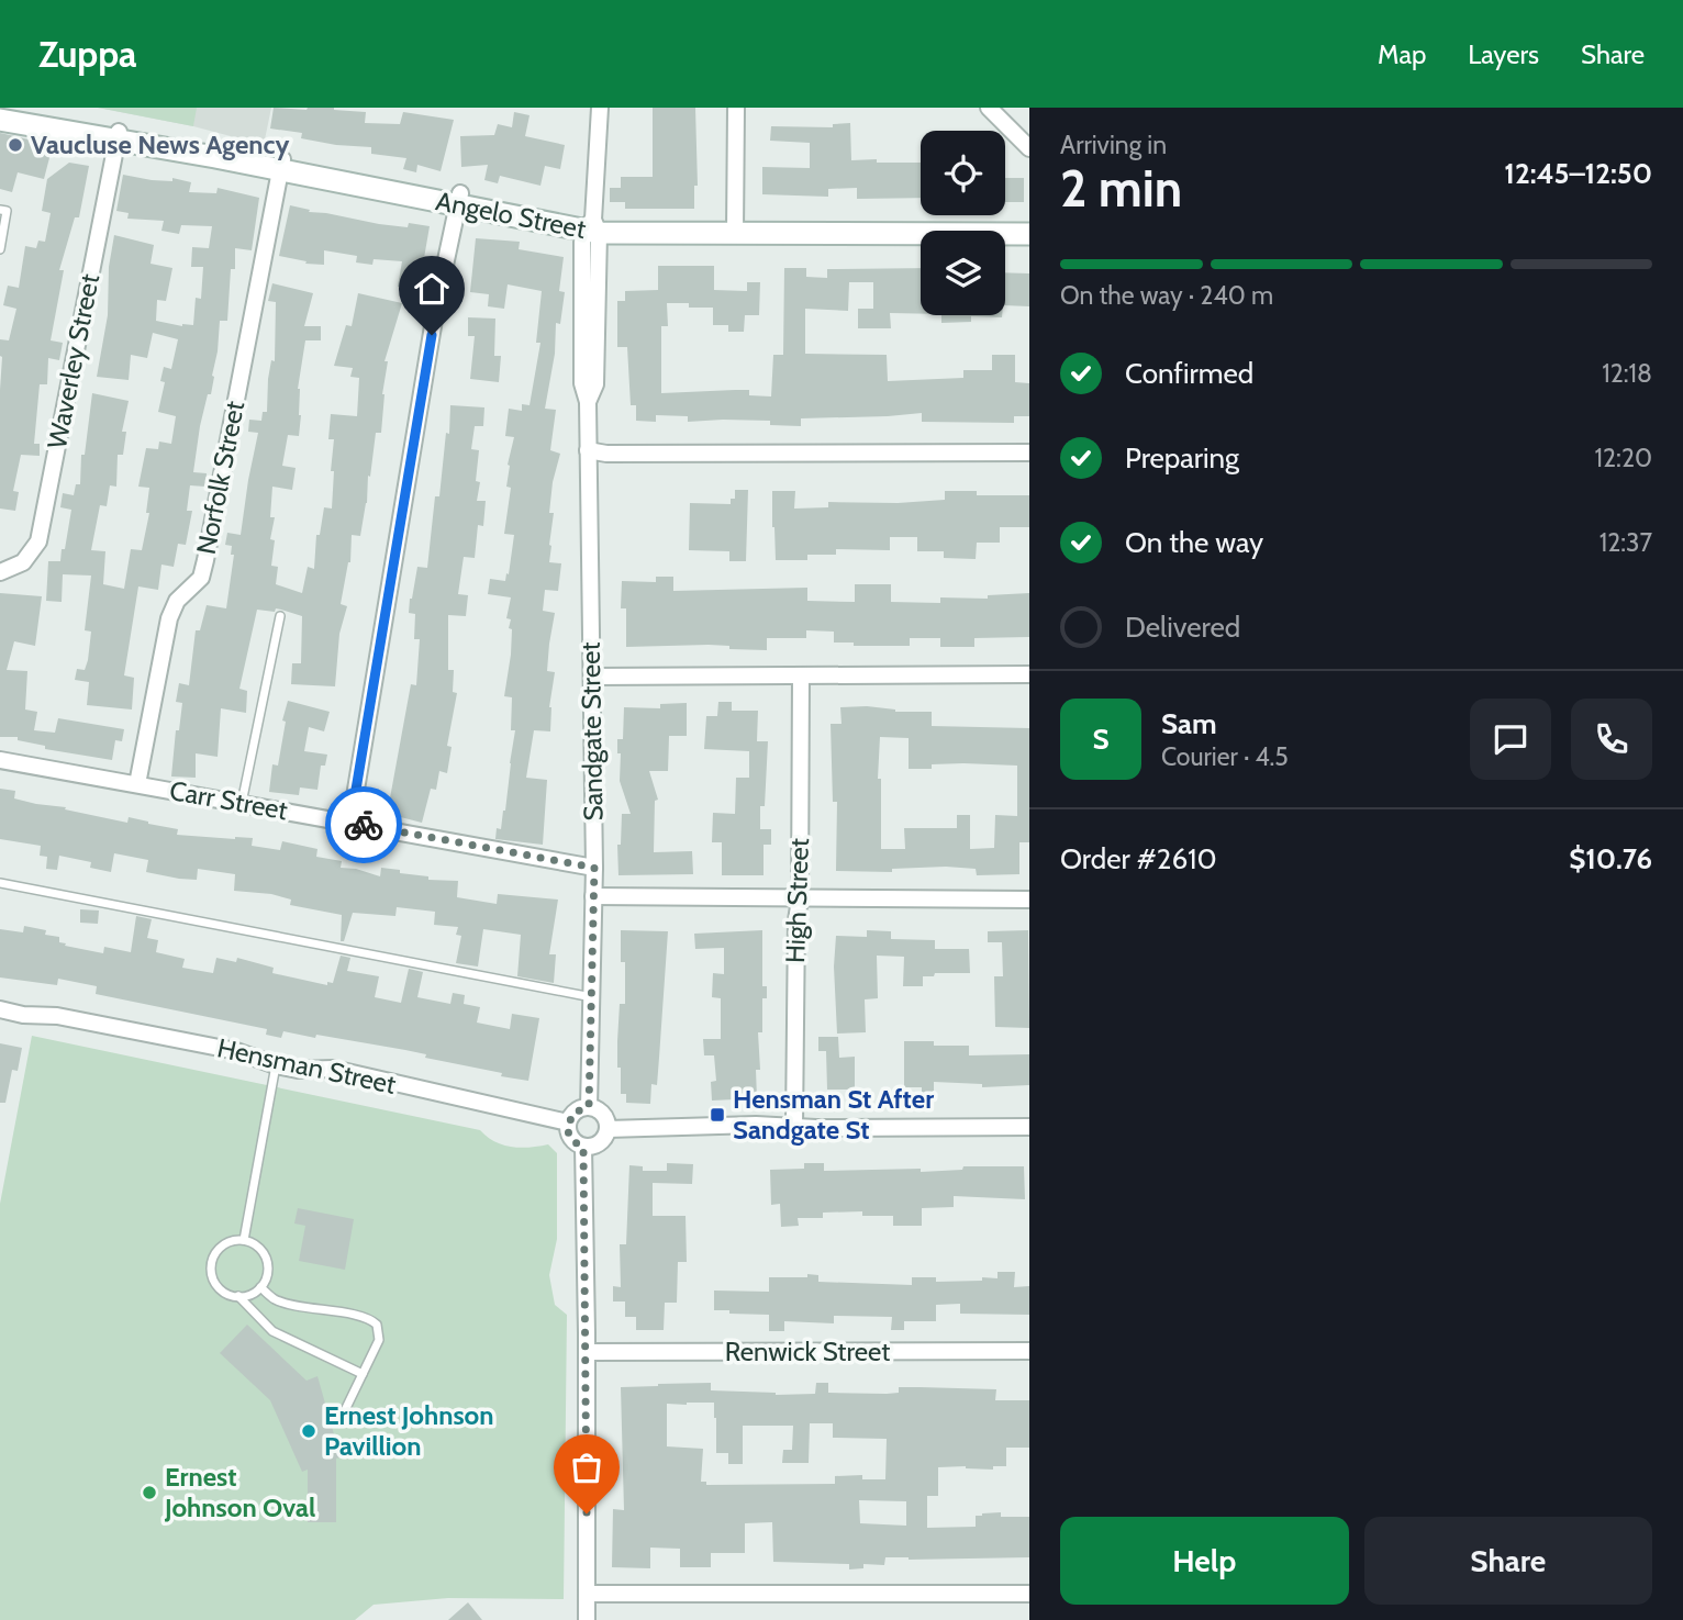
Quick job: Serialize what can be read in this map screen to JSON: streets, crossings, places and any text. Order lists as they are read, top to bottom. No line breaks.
{"streets":{"street":["Angelo Street","Waverley Street","Norfolk Street","Sandgate Street","Carr Street","High Street","Hensman Street","Renwick Street"]},"crossings":[["Angelo Street","Waverley Street"],["Angelo Street","Norfolk Street"],["Angelo Street","Sandgate Street"],["Norfolk Street","Carr Street"],["Sandgate Street","Carr Street"],["Sandgate Street","Hensman Street"]],"places":{"other":["Vaucluse News Agency","Ernest Johnson Pavillion","Ernest Johnson Oval"],"transit":["Hensman St After Sandgate St"]},"page":{"header":"Zuppa","nav":["Map","Layers","Share"],"heading":["2 min","Arriving in","12:45–12:50"],"panel":["Sam","Courier · 4.5","Order #2610","$10.76"],"bar":"On the way · 240 m","list":[["Confirmed","12:18"],["Preparing","12:20"],["On the way","12:37"],"Delivered"],"round":"S","buttons":["Help","Share"]}}
